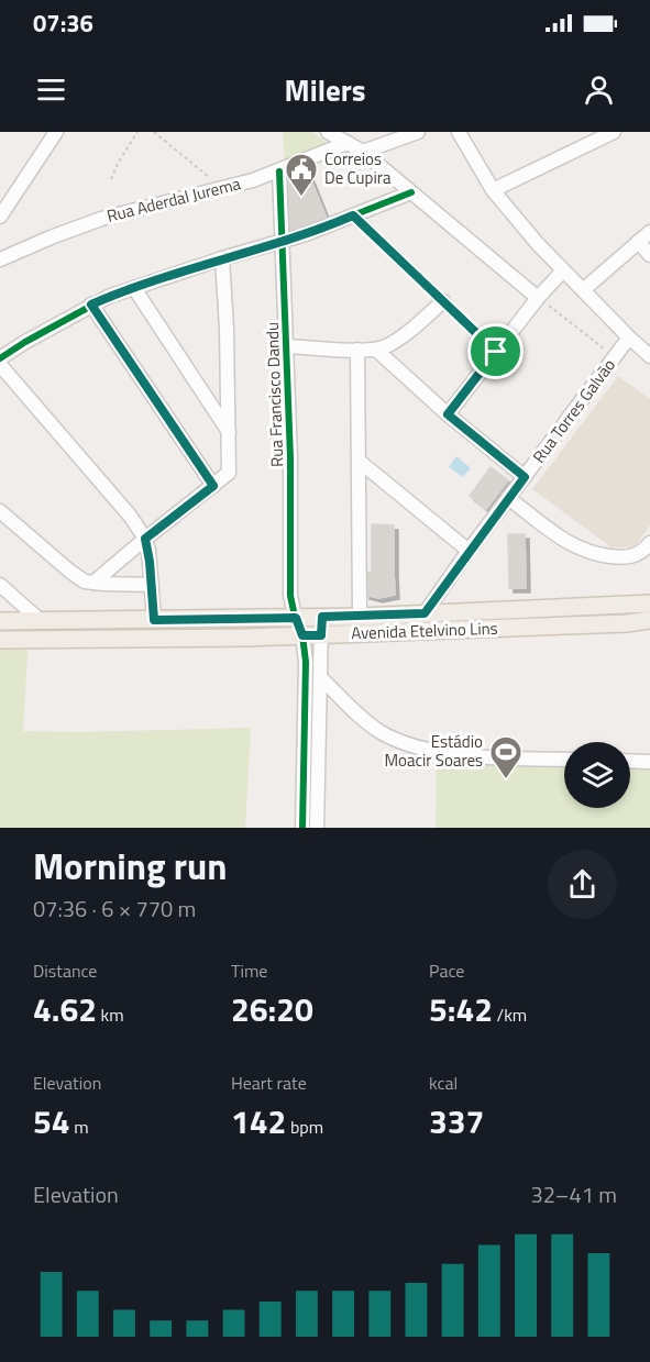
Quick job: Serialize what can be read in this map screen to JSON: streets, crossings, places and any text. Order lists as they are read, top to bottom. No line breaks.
{"streets":{"main road":["Avenida Etelvino Lins"],"street":["Rua Aderdal Jurema","Rua Francisco Dandu","Rua Torres Galvão"]},"crossings":[["Rua Aderdal Jurema","Rua Francisco Dandu"],["Rua Francisco Dandu","Avenida Etelvino Lins"],["Rua Torres Galvão","Avenida Etelvino Lins"]],"places":{"public building":["Correios De Cupira"],"sports":["Estádio Moacir Soares"]},"page":{"status":"07:36","header":"Milers","heading":["Morning run","07:36 · 6 × 770 m"],"stats":[["Distance","4.62 km"],["Time","26:20"],["Pace","5:42 /km"],["Elevation","54 m"],["Heart rate","142 bpm"],["kcal","337"]],"chart":["Elevation","32–41 m"]}}
